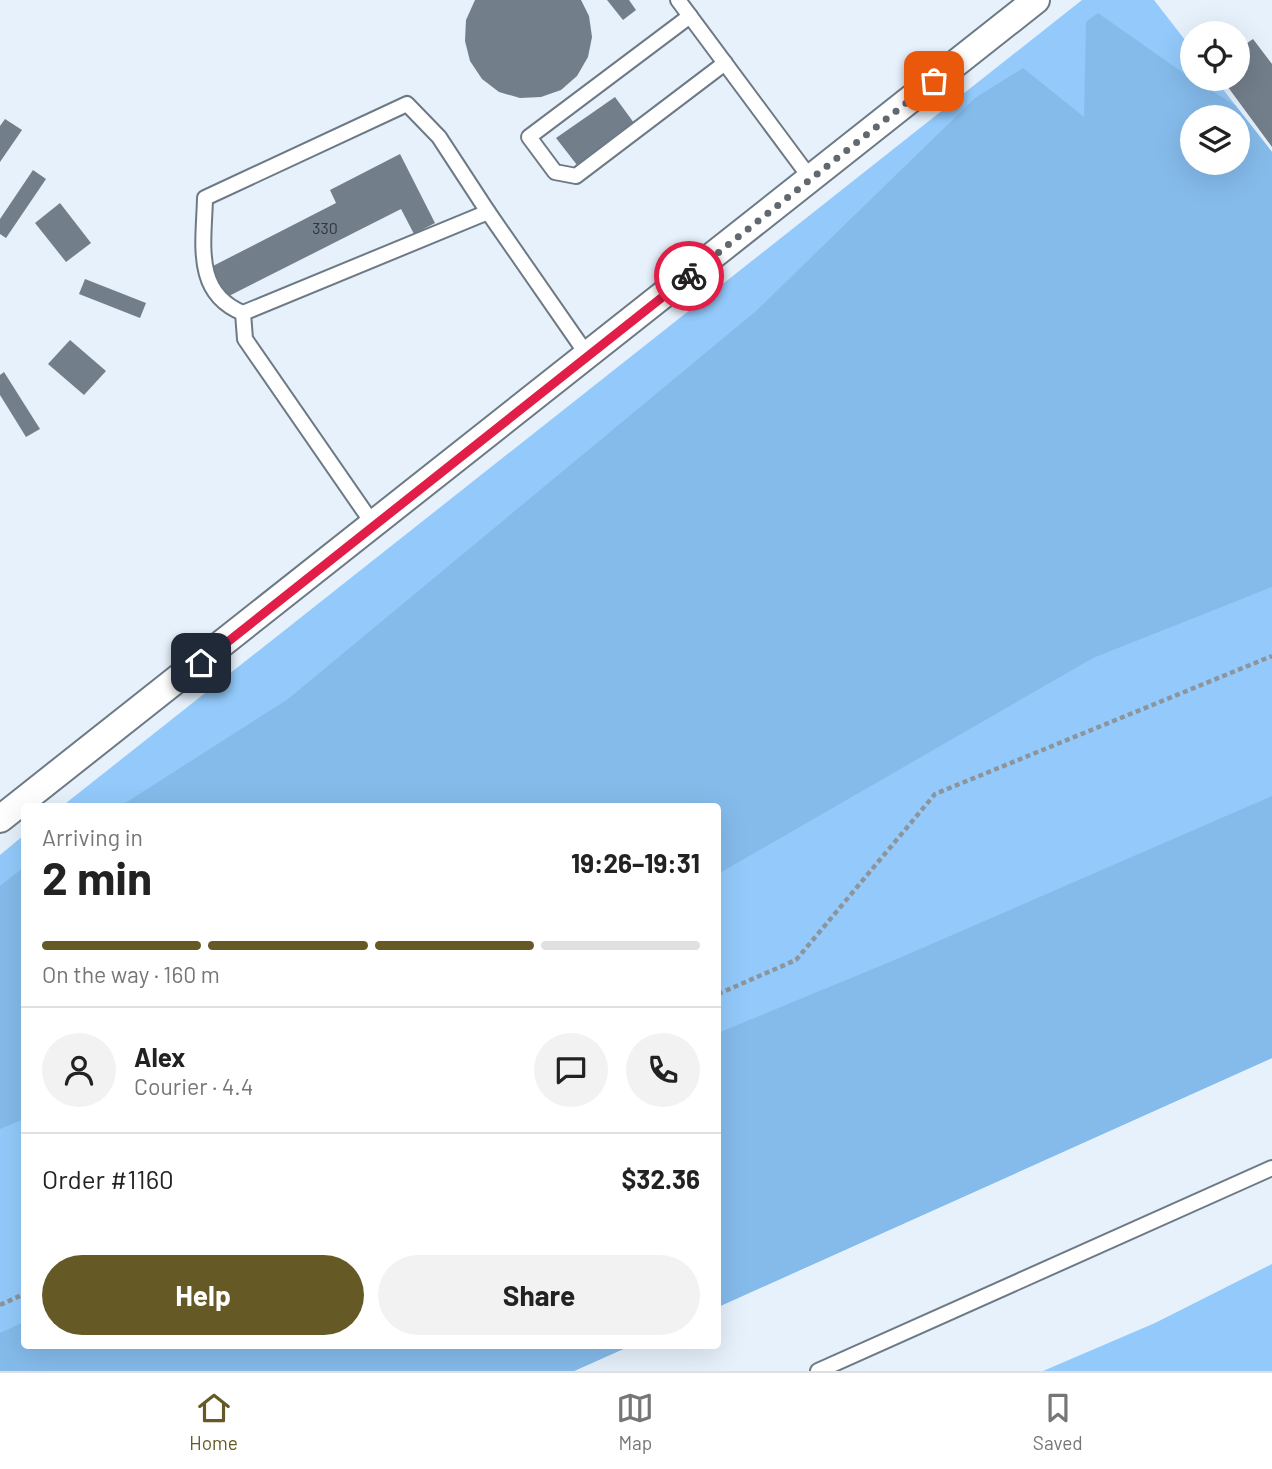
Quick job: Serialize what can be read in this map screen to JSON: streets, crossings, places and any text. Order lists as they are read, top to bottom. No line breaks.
{"house_numbers":["330"],"page":{"heading":["2 min","Arriving in","19:26–19:31"],"panel":["Alex","Courier · 4.4","Order #1160","$32.36"],"bar":"On the way · 160 m","buttons":["Help","Share"],"tabs":["Home","Map","Saved"]}}
